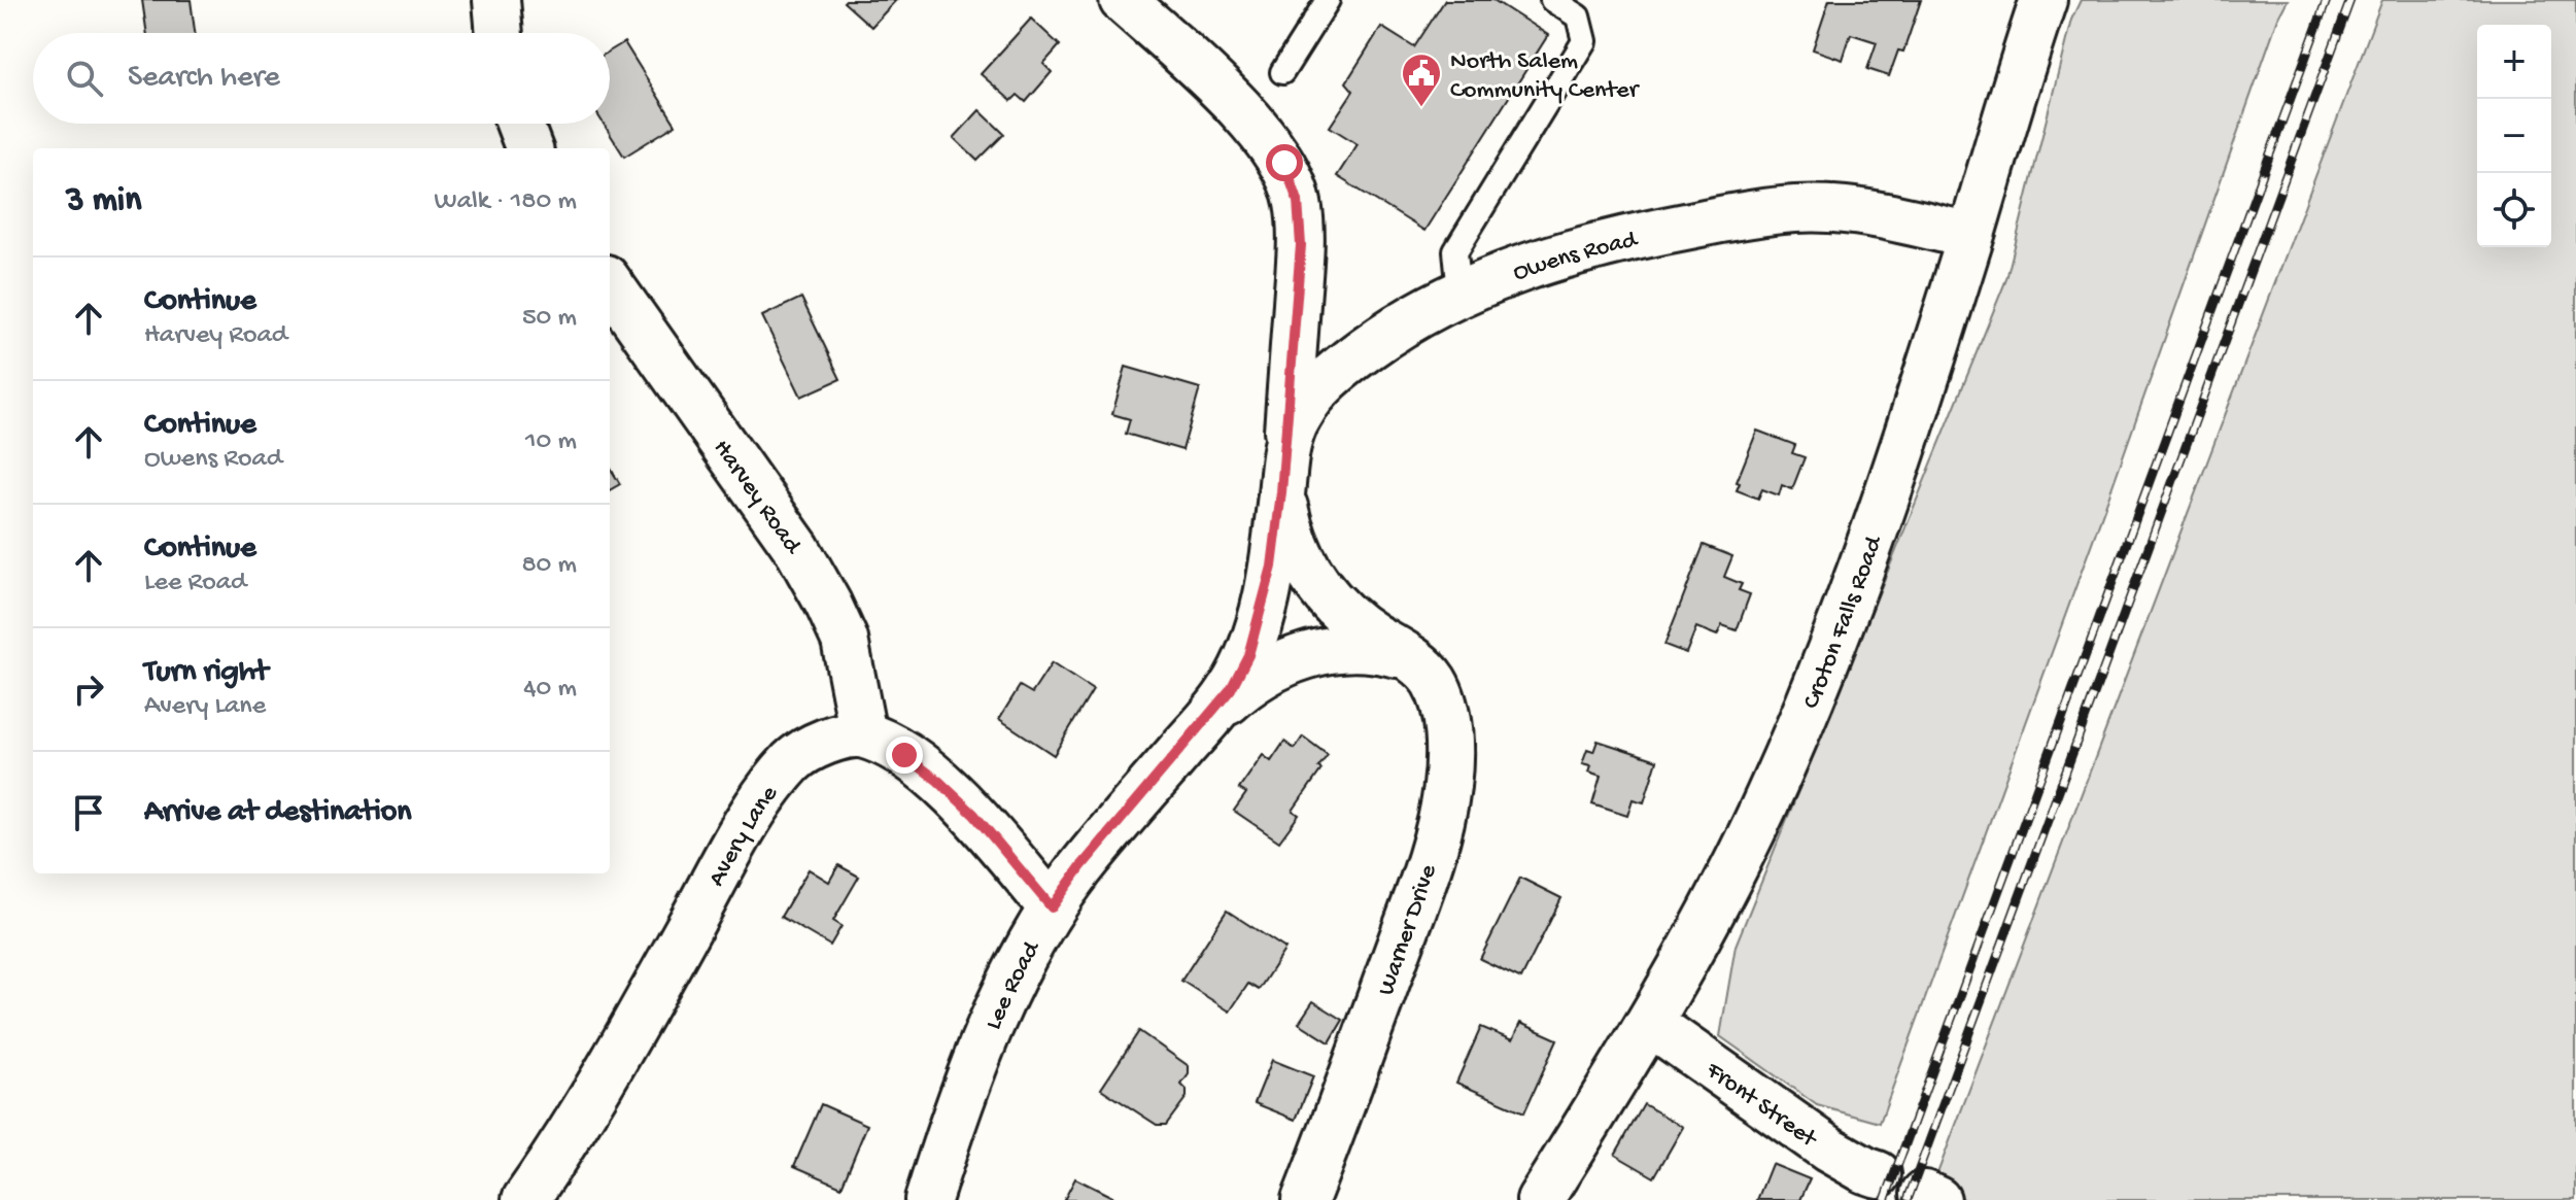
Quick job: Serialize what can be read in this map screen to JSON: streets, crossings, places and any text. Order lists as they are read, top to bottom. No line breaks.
{"streets":{"street":["Owens Road","Harvey Road","Croton Falls Road","Avery Lane","Warner Drive","Lee Road","Front Street"]},"crossings":[["Owens Road","Croton Falls Road"],["Owens Road","Warner Drive"],["Owens Road","Lee Road"],["Harvey Road","Avery Lane"],["Croton Falls Road","Front Street"],["Warner Drive","Lee Road"]],"places":{"public building":["North Salem Community Center"]},"page":{"map_buttons":["+","−"],"search":"Search here","heading":["3 min","Walk · 180 m"],"list":[["Continue","Harvey Road","50 m"],["Continue","Owens Road","10 m"],["Continue","Lee Road","80 m"],["Turn right","Avery Lane","40 m"],"Arrive at destination"]}}
